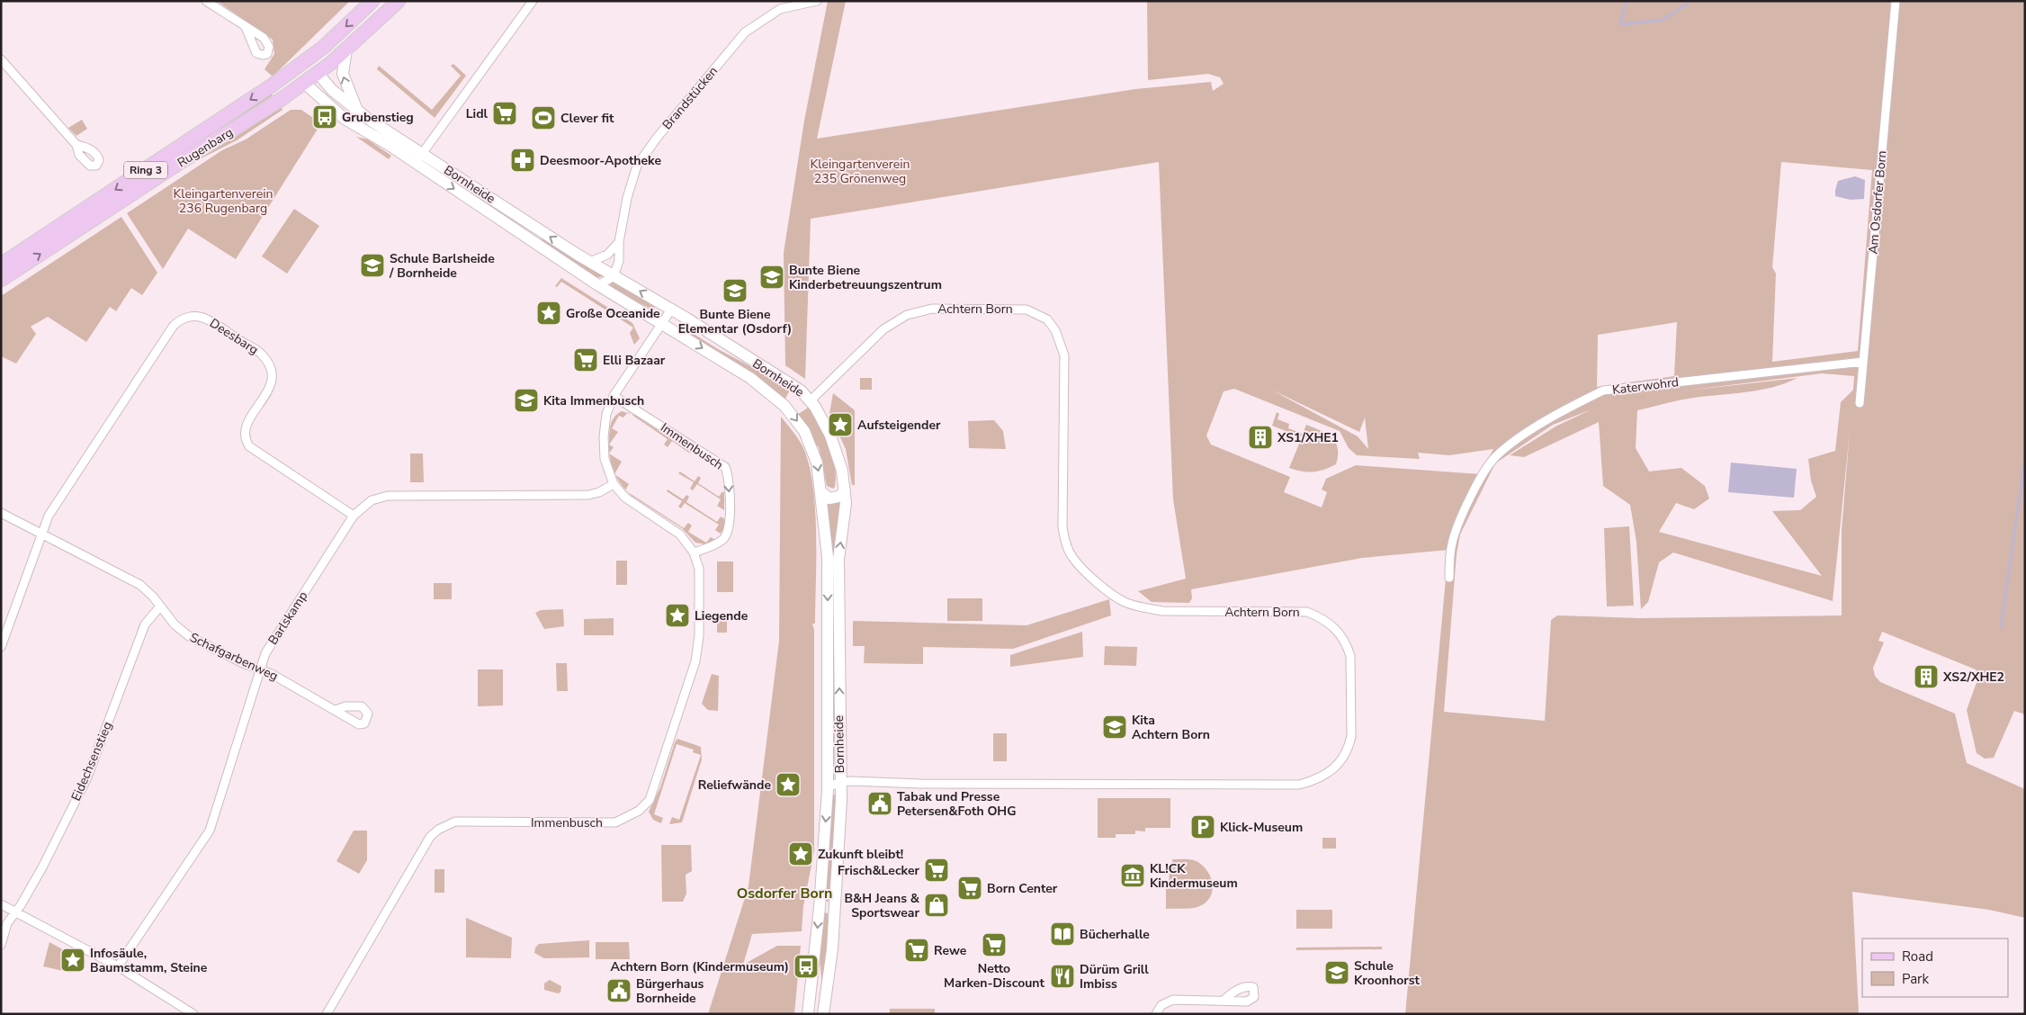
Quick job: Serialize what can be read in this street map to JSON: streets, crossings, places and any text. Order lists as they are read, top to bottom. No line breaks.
{"streets":{"main road":["Rugenbarg","Ring 3"],"street":["Brandstücken","Bornheide","Am Osdorfer Born","Achtern Born","Deesbarg","Katerwohrd","Immenbusch","Barlskamp","Schafgarbenweg","Eidechsenstieg"]},"crossings":[["Brandstücken","Bornheide"],["Rugenbarg","Bornheide"],["Bornheide","Achtern Born"],["Bornheide","Immenbusch"],["Am Osdorfer Born","Katerwohrd"],["Deesbarg","Barlskamp"],["Deesbarg","Schafgarbenweg"],["Immenbusch","Barlskamp"],["Barlskamp","Schafgarbenweg"],["Schafgarbenweg","Eidechsenstieg"]],"districts":["Osdorfer Born"],"parks":["Kleingartenverein 235 Grönenweg","Kleingartenverein 236 Rugenbarg"],"places":{"supermarket":["Lidl","Elli Bazaar","Frisch&Lecker","Born Center","Netto Marken-Discount","Rewe"],"bus stop":["Grubenstieg","Achtern Born (Kindermuseum)"],"sports":["Clever fit"],"pharmacy":["Deesmoor-Apotheke"],"school or university":["Schule Barlsheide / Bornheide","Bunte Biene Kinderbetreuungszentrum","Bunte Biene Elementar (Osdorf)","Kita Immenbusch","Kita Achtern Born","Schule Kroonhorst"],"place":["Große Oceanide","Aufsteigender","Liegende","Reliefwände","Zukunft bleibt!","Infosäule, Baumstamm, Steine"],"building":["XS1/XHE1","XS2/XHE2"],"public building":["Tabak und Presse Petersen&Foth OHG","Bürgerhaus Bornheide"],"parking":["Klick-Museum"],"museum":["KL!CK Kindermuseum"],"shop":["B&H Jeans & Sportswear"],"library":["Bücherhalle"],"restaurant":["Dürüm Grill Imbiss"]},"legend":["Road","Park"]}
